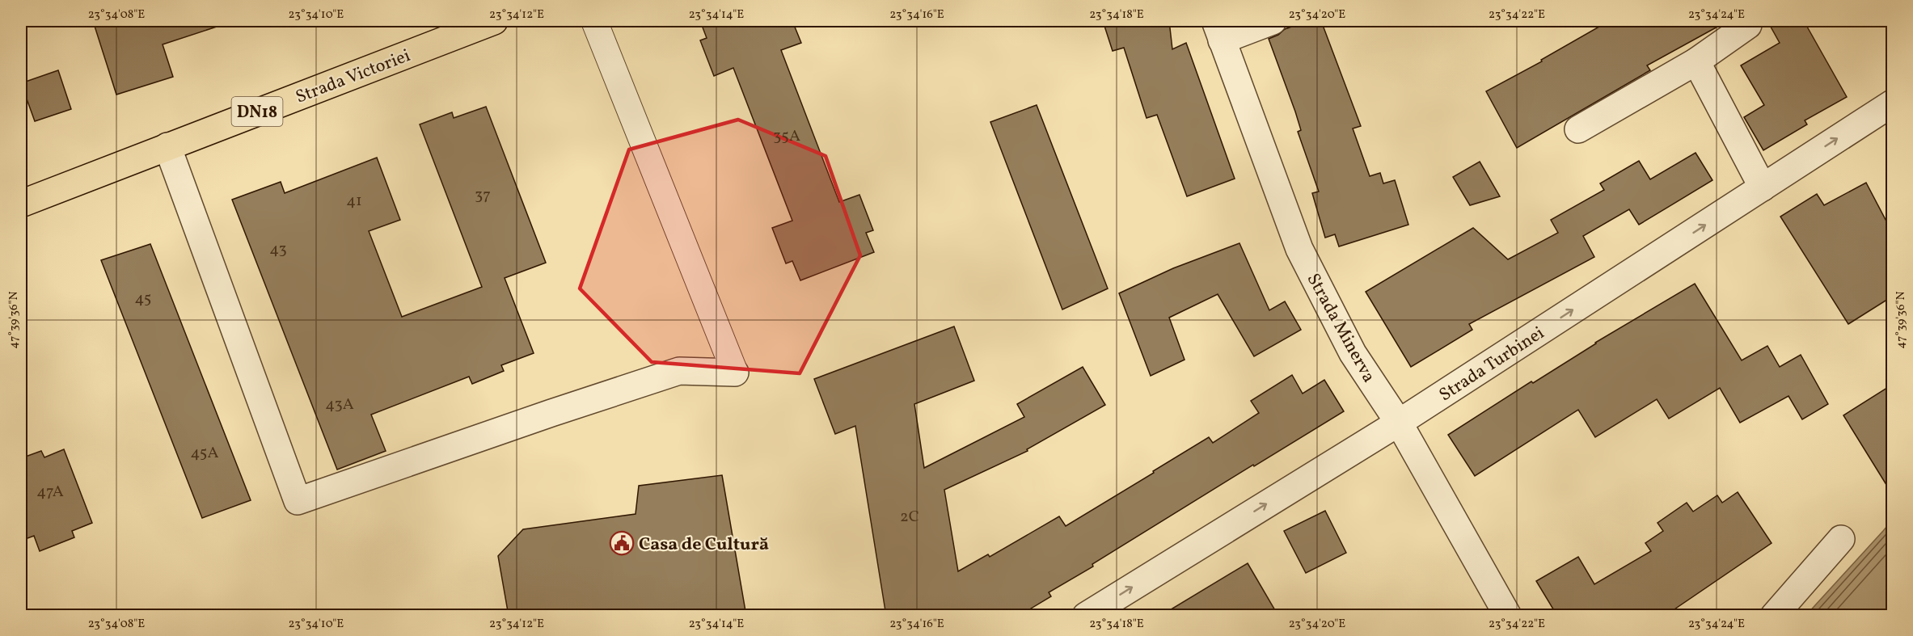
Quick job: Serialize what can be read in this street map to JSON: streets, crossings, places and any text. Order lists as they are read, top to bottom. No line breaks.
{"streets":{"main road":["Strada Victoriei","DN18"],"street":["Strada Minerva","Strada Turbinei"]},"crossings":[["Strada Minerva","Strada Turbinei"]],"one_way":["Strada Turbinei"],"places":{"public building":["Casa de Cultură"]},"house_numbers":["35A","37","41","43","45","43A","45A","47A","2C"],"coordinates":["23°34'08\"E","23°34'10\"E","23°34'12\"E","23°34'14\"E","23°34'16\"E","23°34'18\"E","23°34'20\"E","23°34'22\"E","23°34'24\"E","47°39'36\"N"]}
